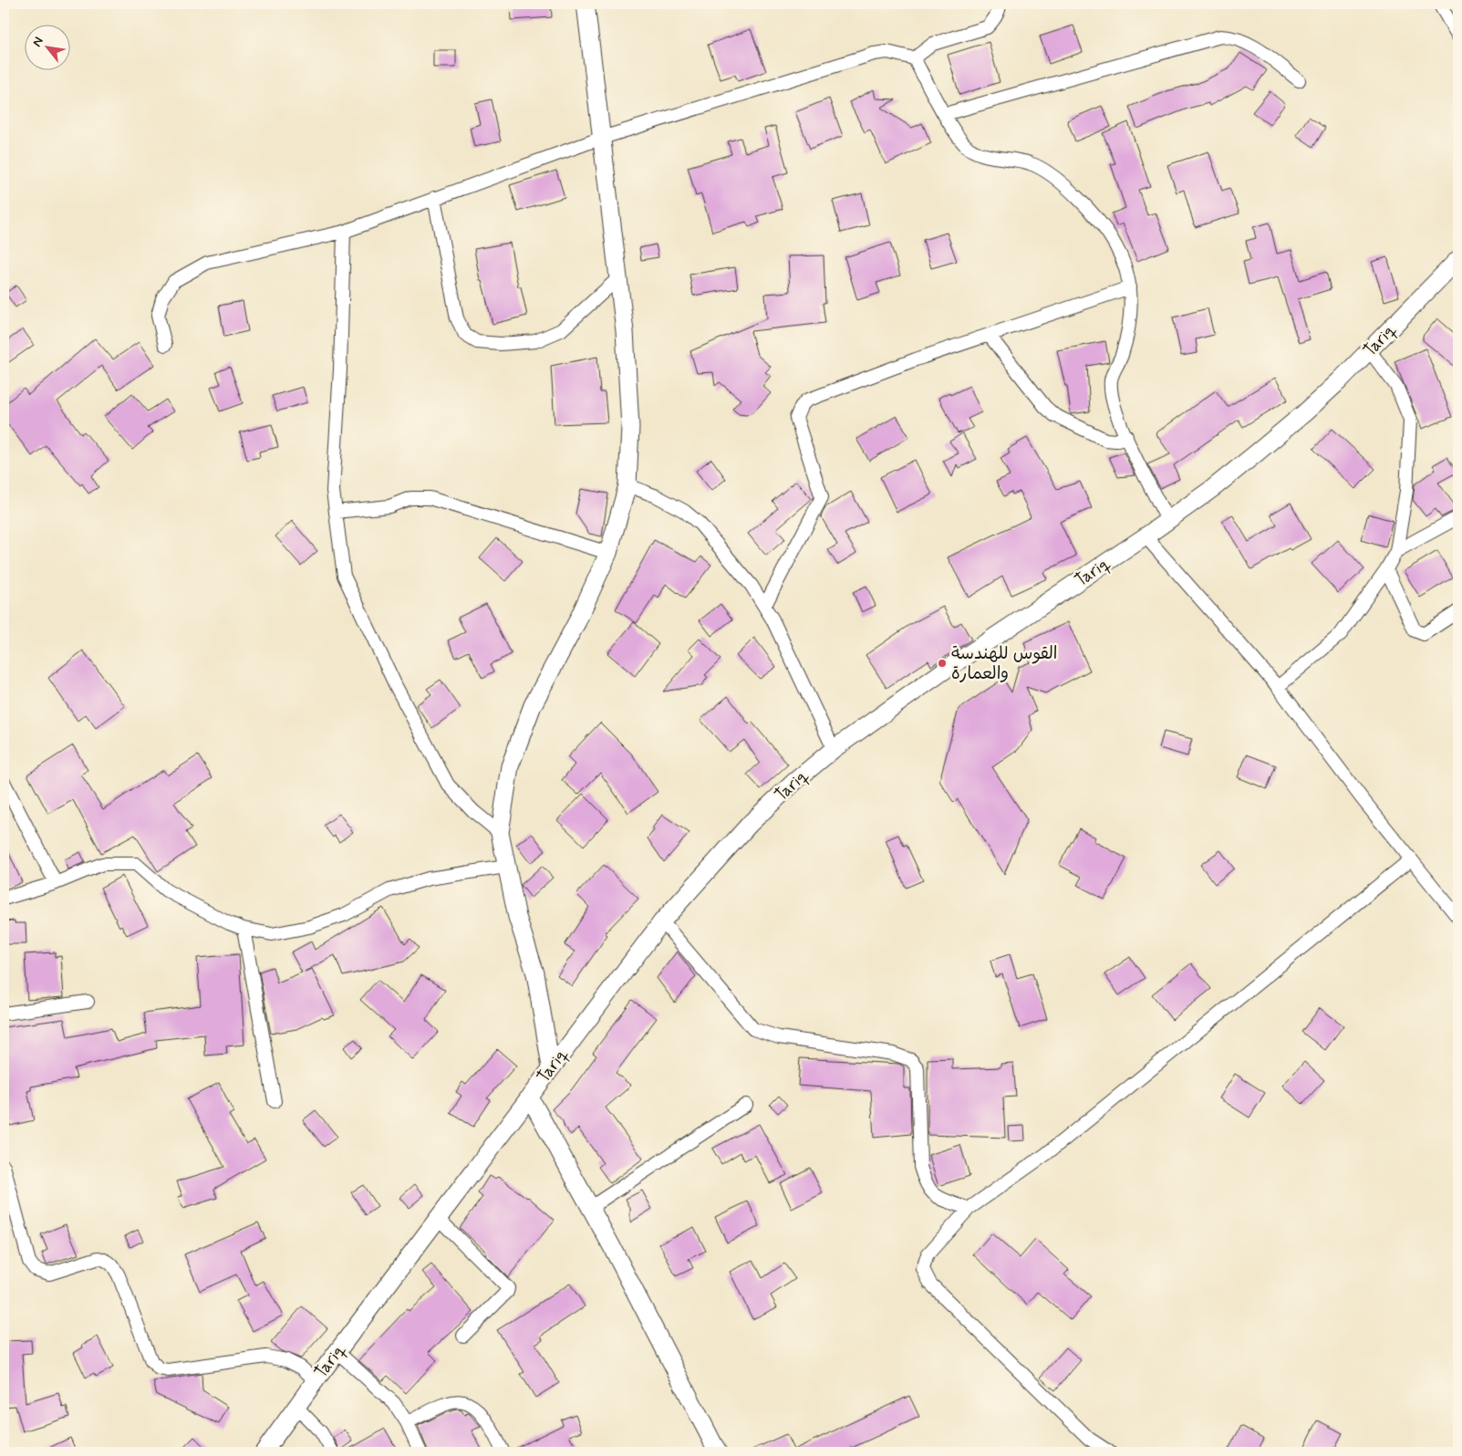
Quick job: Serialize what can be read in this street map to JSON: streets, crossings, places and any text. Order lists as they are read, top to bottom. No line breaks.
{"streets":{"main road":["Tariq"]},"places":["القوس للهندسة والعمارة"],"north":"top left"}
